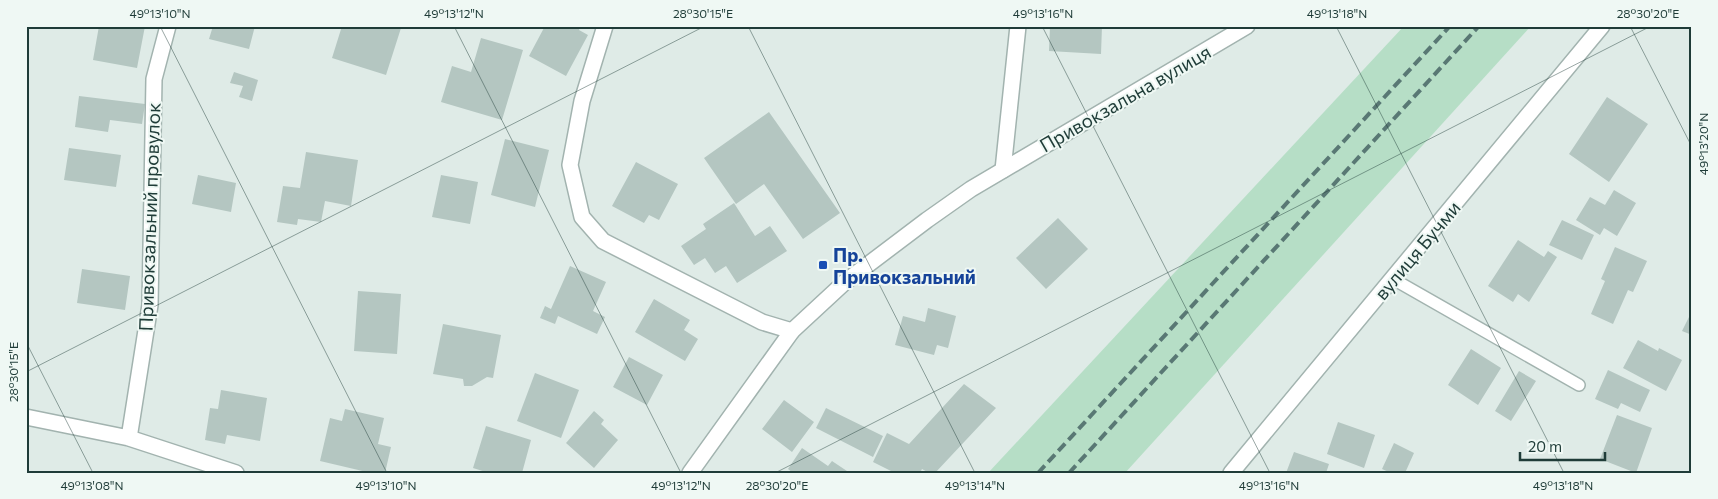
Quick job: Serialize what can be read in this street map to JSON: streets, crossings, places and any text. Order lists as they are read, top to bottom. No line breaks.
{"streets":{"street":["Привокзальна вулиця","Привокзальний провулок","вулиця Бучми"]},"places":{"transit":["Пр. Привокзальний"]},"scale_bar":"20 m","coordinates":["49°13'10\"N","49°13'12\"N","28°30'15\"E","49°13'16\"N","49°13'18\"N","28°30'20\"E","49°13'20\"N","49°13'08\"N","49°13'14\"N"]}
